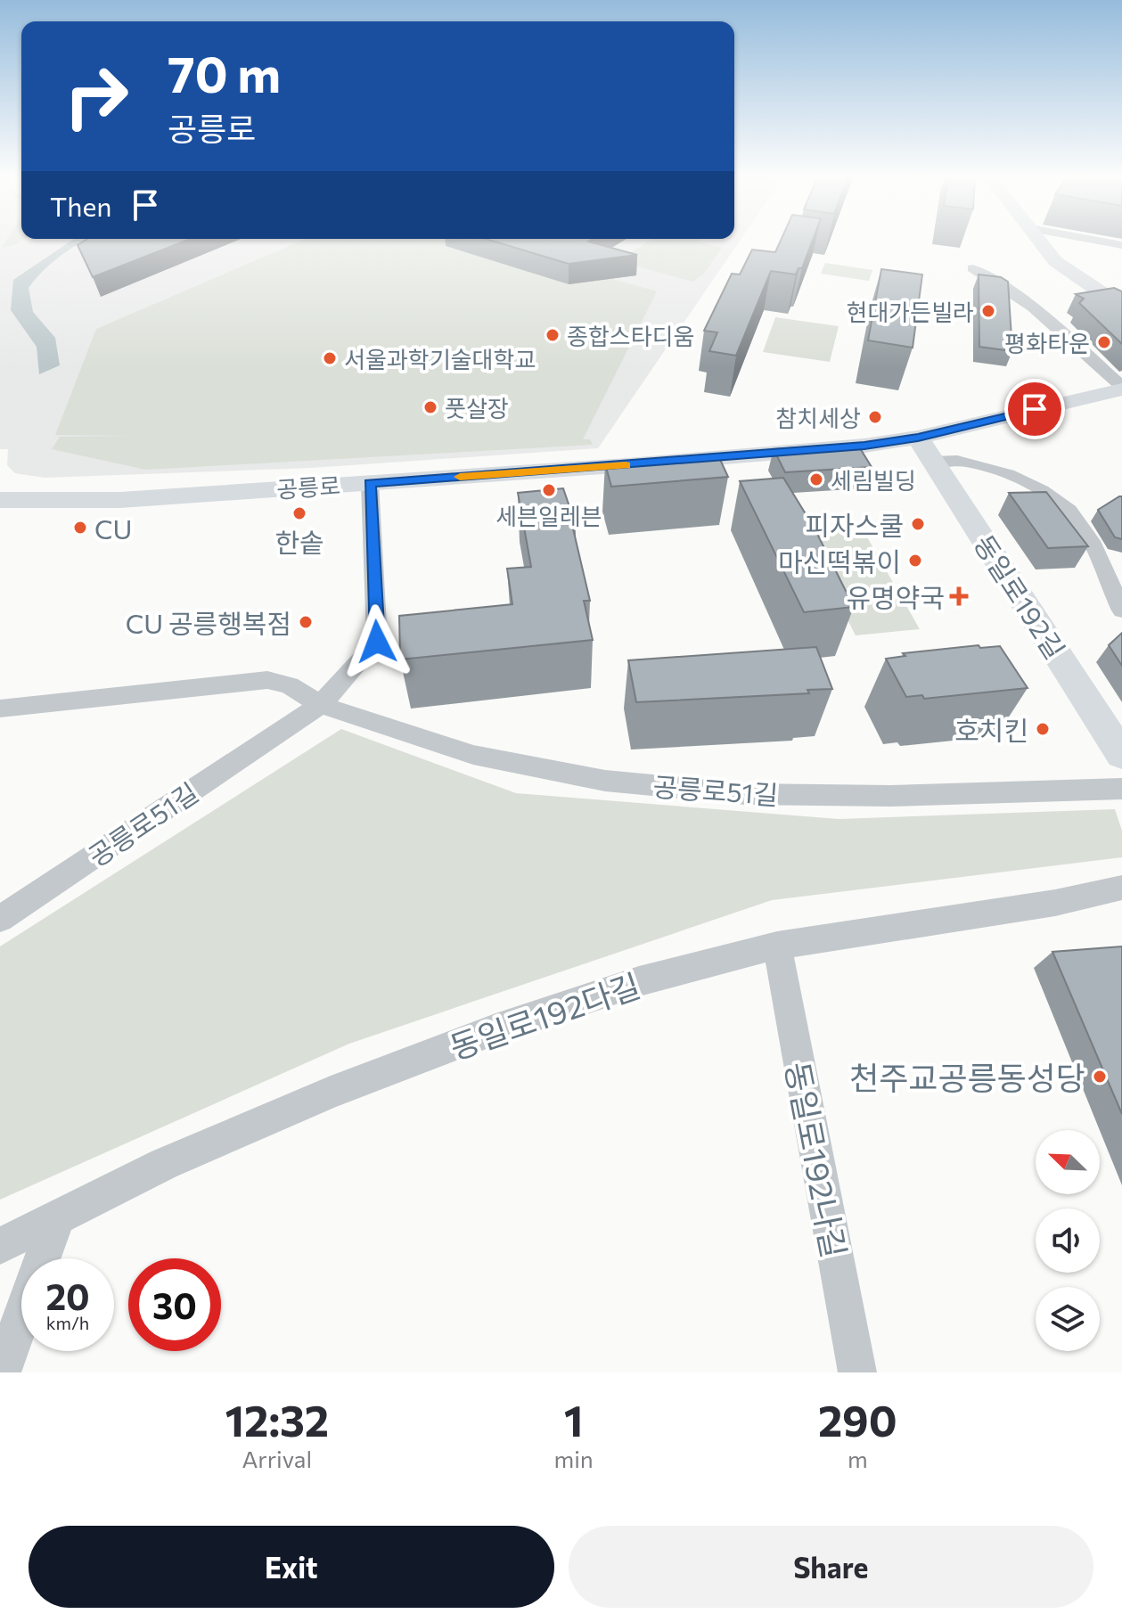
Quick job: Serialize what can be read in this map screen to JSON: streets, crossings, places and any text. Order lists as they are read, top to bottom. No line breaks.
{"streets":{"street":["공릉로","동일로192길","공릉로51길","동일로192다길","동일로192나길"]},"crossings":[["공릉로","동일로192길"],["공릉로","공릉로51길"],["동일로192다길","동일로192나길"]],"places":{"other":["현대가든빌라","종합스타디움","평화타운","서울과학기술대학교","풋살장","참치세상","세림빌딩","세븐일레븐","한솥","피자스쿨","CU","마신떡볶이","CU 공릉행복점","호치킨","천주교공릉동성당"],"health":["유명약국"]},"north":"top left","page":{"turn":["70 m","공릉로"],"then":"Then","speed":"20 km/h","limit":"30","eta":["12:32","Arrival","1","min","290","m"],"buttons":["Exit","Share"]}}
